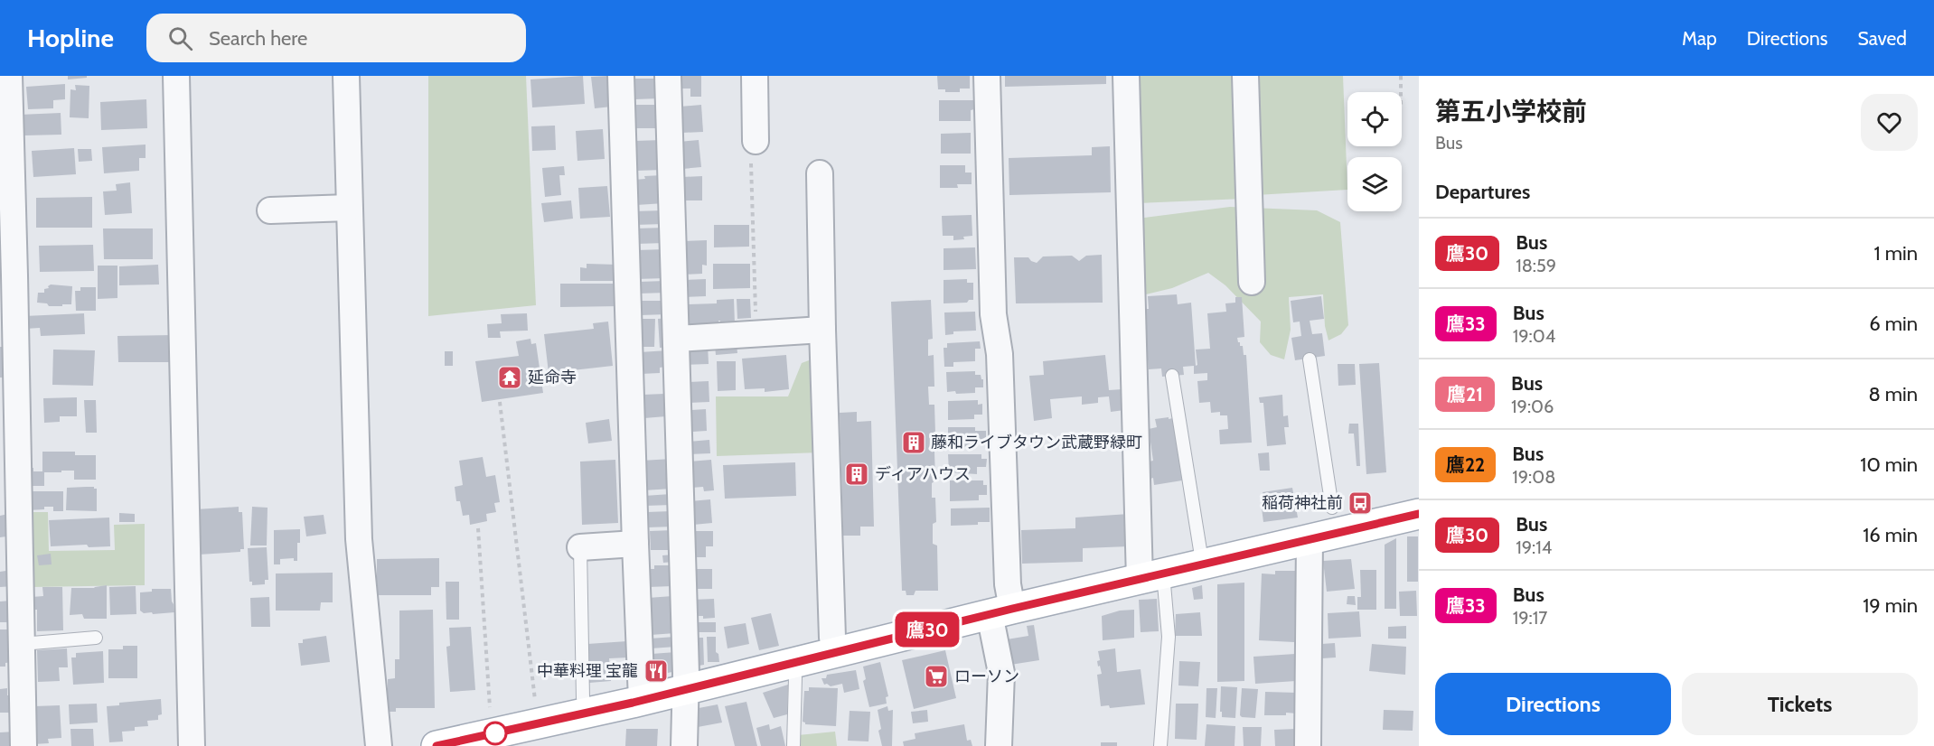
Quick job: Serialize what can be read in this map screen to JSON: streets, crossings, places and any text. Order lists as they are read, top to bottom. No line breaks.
{"places":{"temple":["延命寺"],"building":["藤和ライブタウン武蔵野緑町","ディアハウス"],"bus stop":["稲荷神社前"],"restaurant":["中華料理 宝龍"],"supermarket":["ローソン"]},"lines":["bus line 鷹30"],"page":{"header":"Hopline","search":"Search here","nav":["Map","Directions","Saved"],"on_map":"鷹30","heading":[["第五小学校前","Bus"],"Departures"],"list":[{"mark":"鷹30","name":"Bus","note":"18:59","value":"1 min"},{"mark":"鷹33","name":"Bus","note":"19:04","value":"6 min"},{"mark":"鷹21","name":"Bus","note":"19:06","value":"8 min"},{"mark":"鷹22","name":"Bus","note":"19:08","value":"10 min"},{"mark":"鷹30","name":"Bus","note":"19:14","value":"16 min"},{"mark":"鷹33","name":"Bus","note":"19:17","value":"19 min"}],"buttons":["Directions","Tickets"]}}
